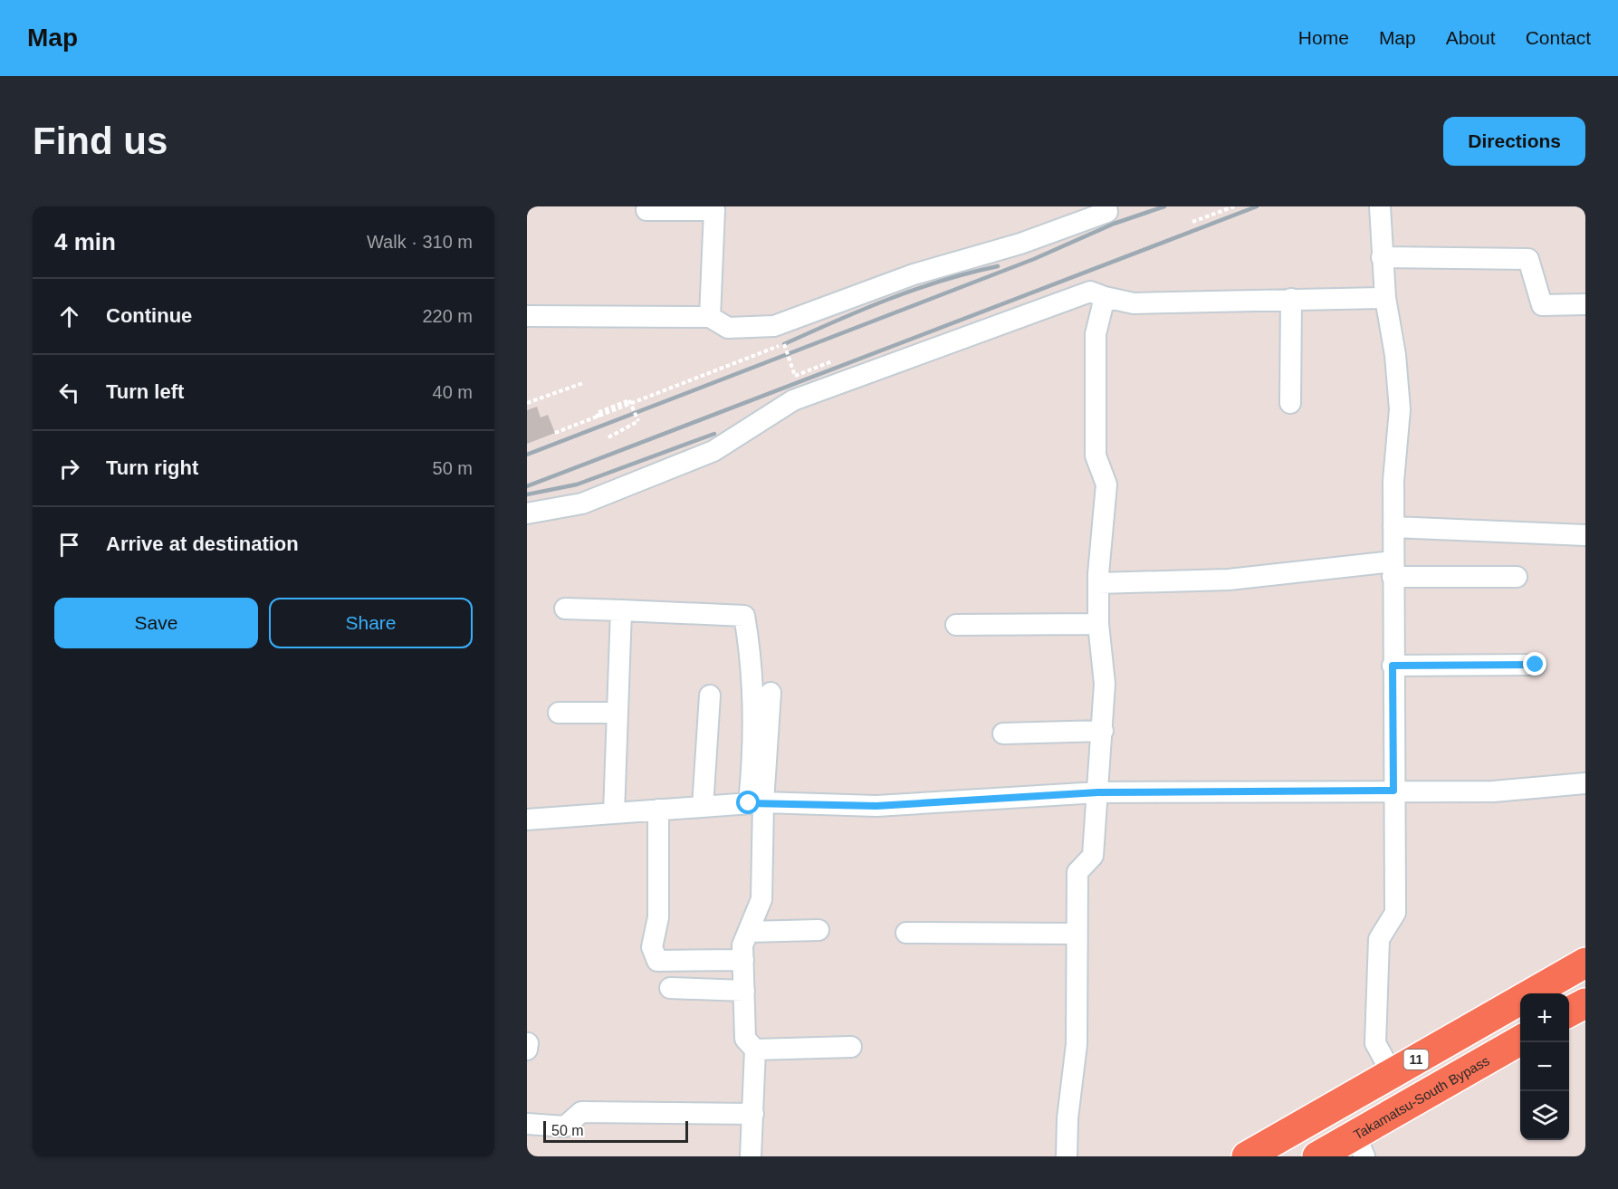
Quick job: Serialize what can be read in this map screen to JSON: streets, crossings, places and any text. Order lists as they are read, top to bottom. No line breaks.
{"streets":{"highway":["11","Takamatsu-South Bypass"]},"scale_bar":"50 m","page":{"header":"Map","nav":["Home","Map","About","Contact"],"buttons":["Directions",["Save","Share"]],"title":"Find us","heading":["4 min","Walk · 310 m"],"list":[["Continue","220 m"],["Turn left","40 m"],["Turn right","50 m"],"Arrive at destination"],"map_buttons":["+","−"],"scale":"50 m"}}
